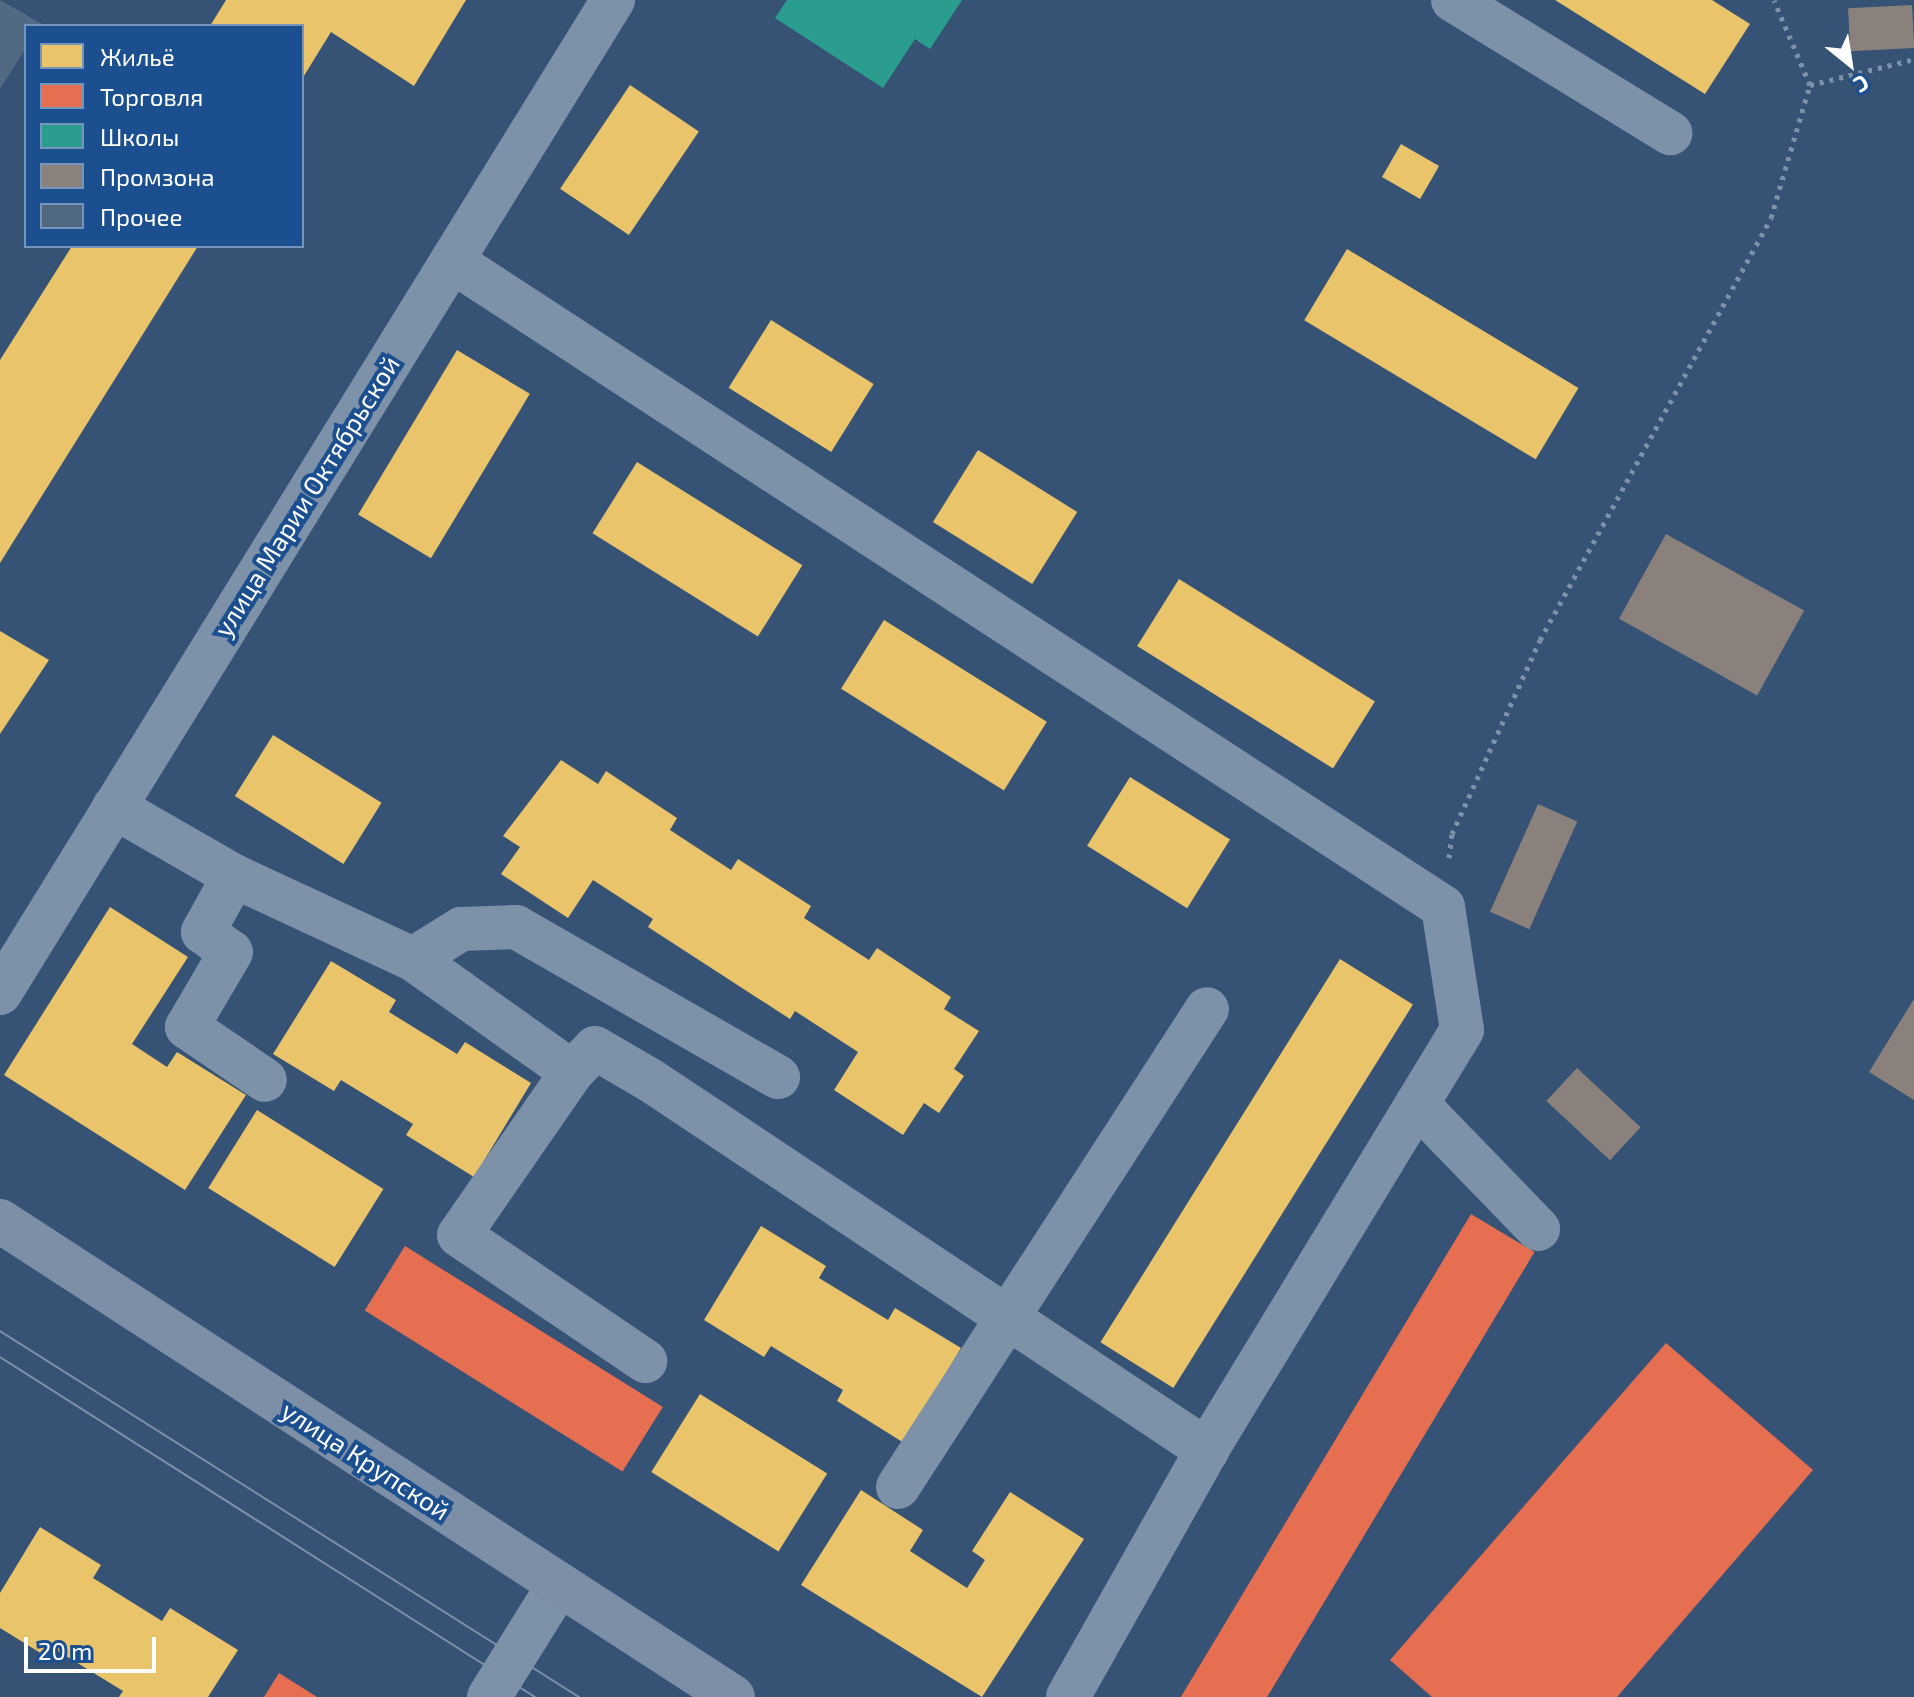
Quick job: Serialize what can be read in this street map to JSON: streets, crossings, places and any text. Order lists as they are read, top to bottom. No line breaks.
{"streets":{"main road":["улица Крупской"],"street":["улица Марии Октябрьской"]},"legend":["Жильё","Торговля","Школы","Промзона","Прочее"],"scale_bar":"20 m","north":"bottom right"}
